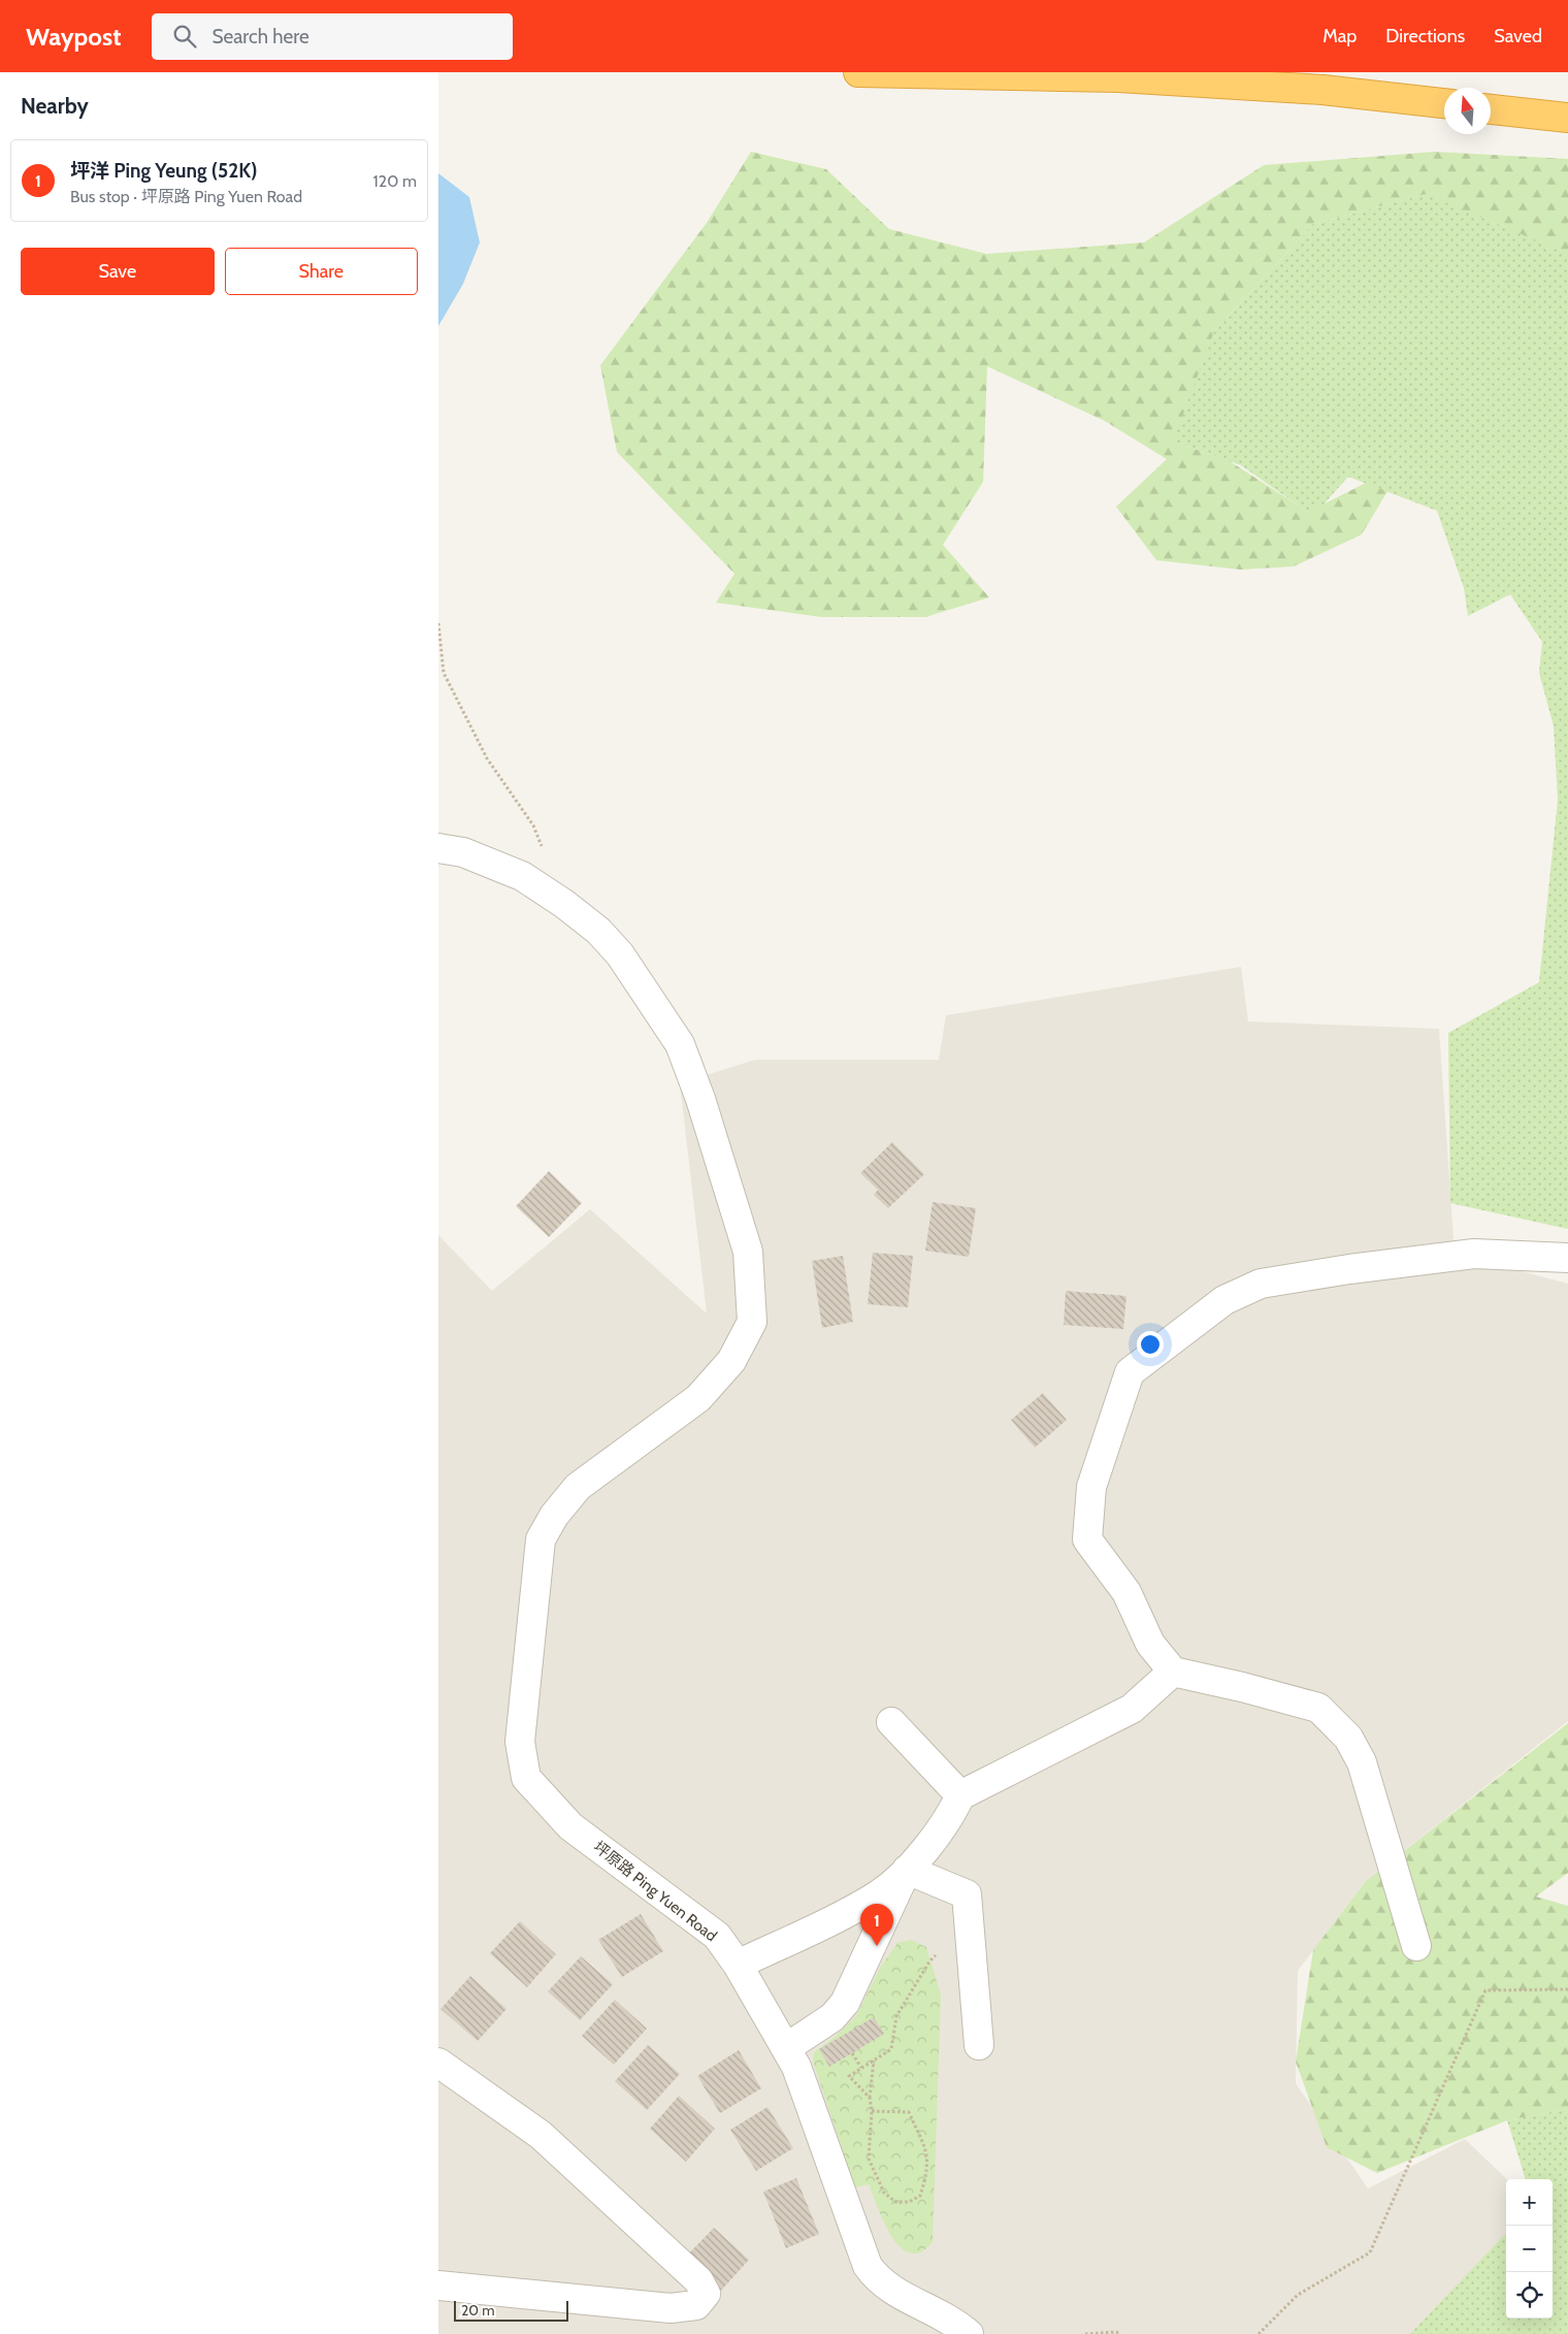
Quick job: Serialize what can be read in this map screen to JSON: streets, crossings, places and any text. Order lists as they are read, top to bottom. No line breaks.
{"streets":{"street":["坪原路 Ping Yuen Road"]},"scale_bar":"20 m","north":"top","page":{"header":"Waypost","search":"Search here","nav":["Map","Directions","Saved"],"heading":"Nearby","list":[{"mark":"1","name":"坪洋 Ping Yeung (52K)","note":"Bus stop · 坪原路 Ping Yuen Road","value":"120 m"}],"buttons":["Save","Share"],"pins":"1","map_buttons":["+","−"],"scale":"20 m"}}
